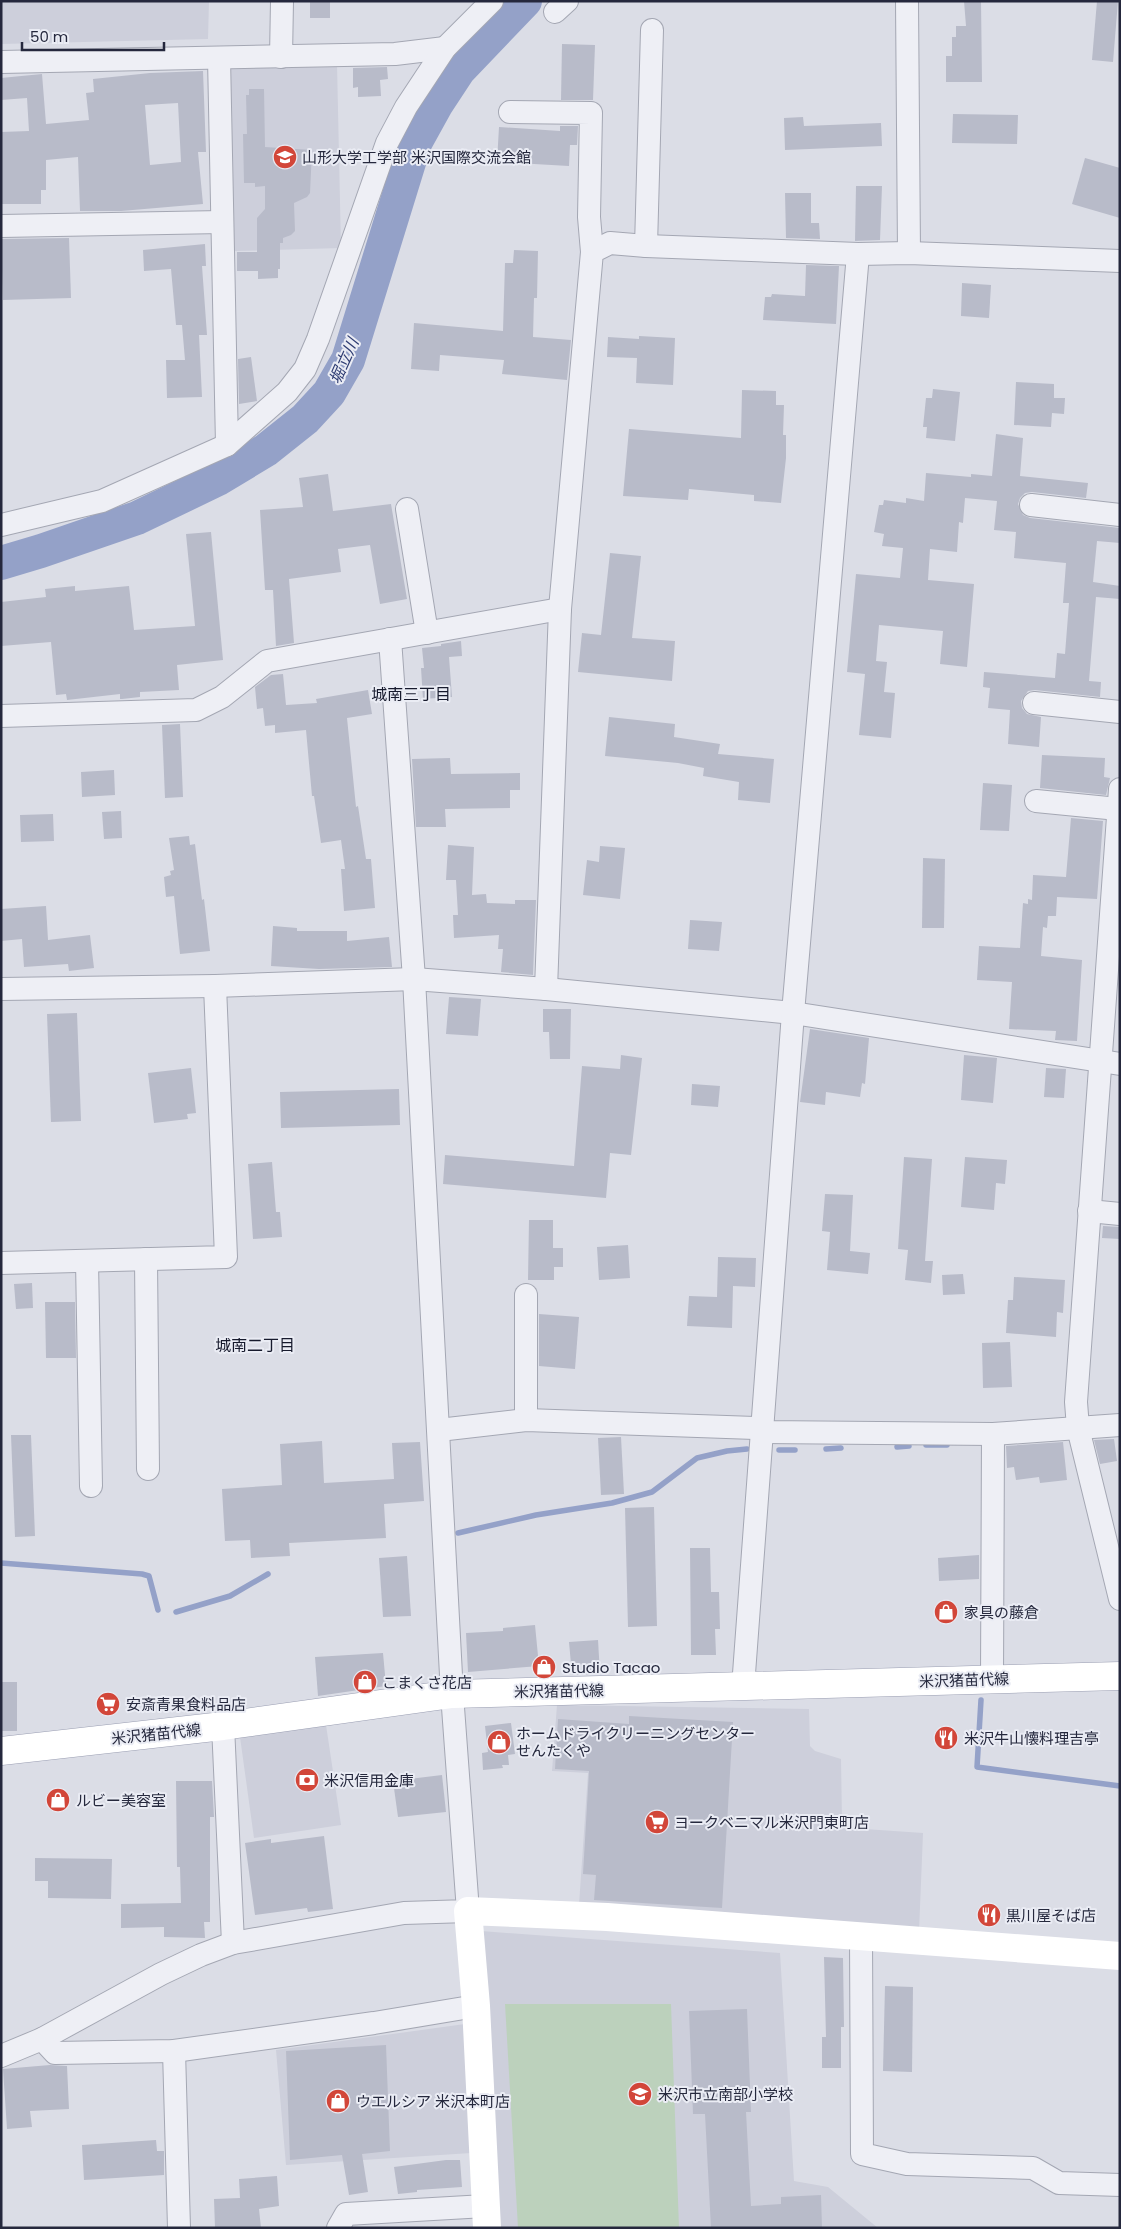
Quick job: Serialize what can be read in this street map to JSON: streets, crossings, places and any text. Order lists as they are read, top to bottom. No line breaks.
{"streets":{"main road":["米沢猪苗代線"]},"districts":["城南三丁目","城南二丁目"],"water":["堀立川"],"places":{"school or university":["山形大学工学部 米沢国際交流会館","米沢市立南部小学校"],"shop":["家具の藤倉","Studio Tacao","こまくさ花店","ホームドライクリーニングセンター せんたくや","ルビー美容室","ウエルシア 米沢本町店"],"supermarket":["安斎青果食料品店","ヨークベニマル米沢門東町店"],"restaurant":["米沢牛山懐料理吉亭","黒川屋そば店"],"bank":["米沢信用金庫"]},"scale_bar":"50 m"}
